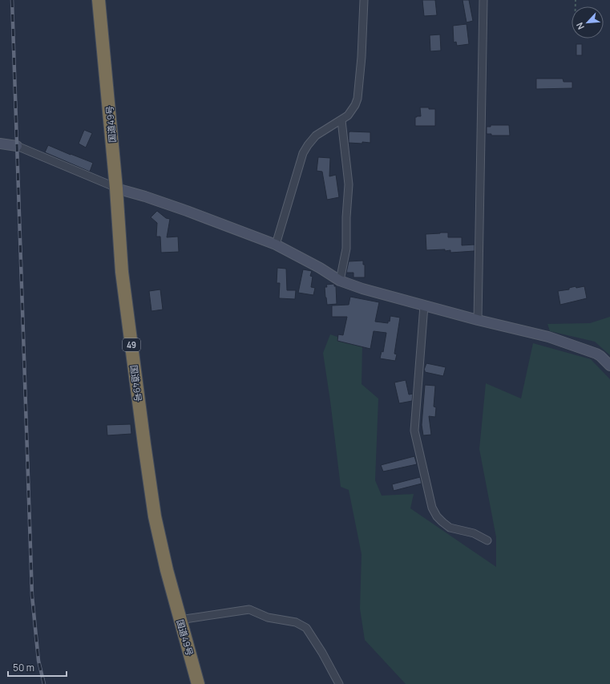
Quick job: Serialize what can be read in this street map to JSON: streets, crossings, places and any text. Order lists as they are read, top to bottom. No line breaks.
{"streets":{"highway":["国道49号","49"]},"scale_bar":"50 m","north":"bottom left"}
